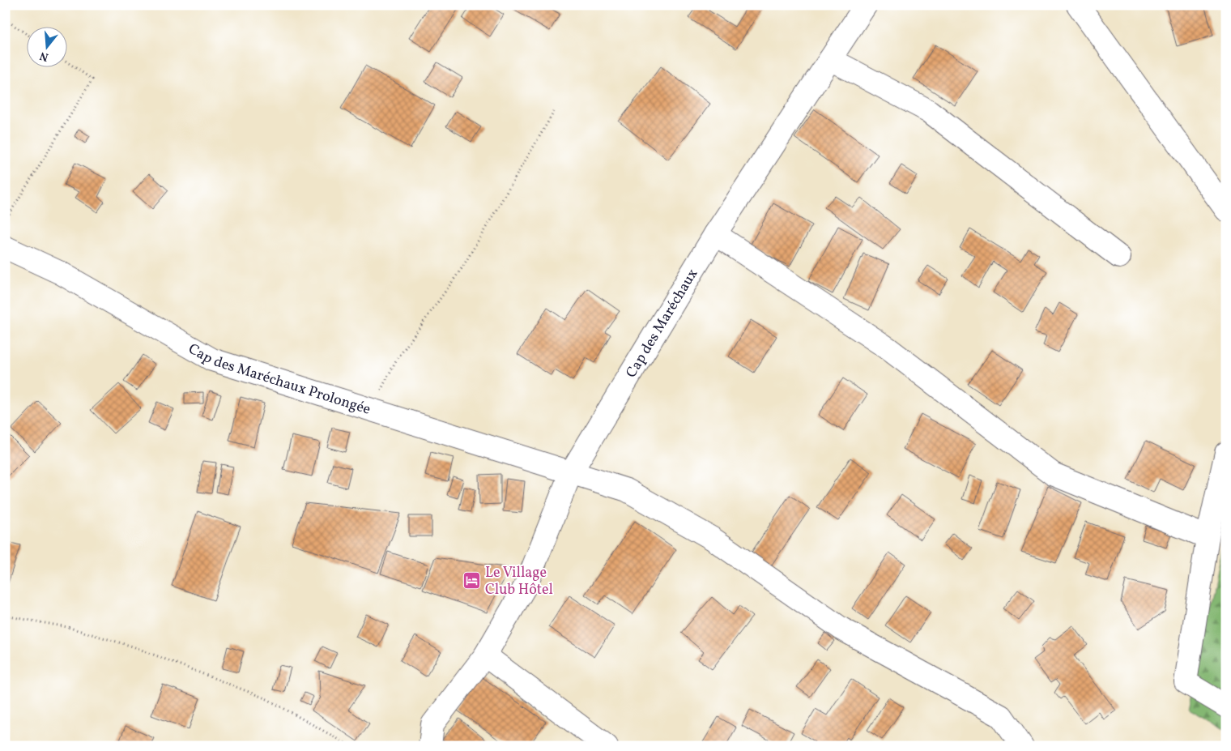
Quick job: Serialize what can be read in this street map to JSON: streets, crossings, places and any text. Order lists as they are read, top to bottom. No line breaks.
{"streets":{"street":["Cap des Maréchaux","Cap des Maréchaux Prolongée"]},"crossings":[["Cap des Maréchaux","Cap des Maréchaux Prolongée"]],"places":{"hotel":["Le Village Club Hôtel"]},"north":"bottom"}
